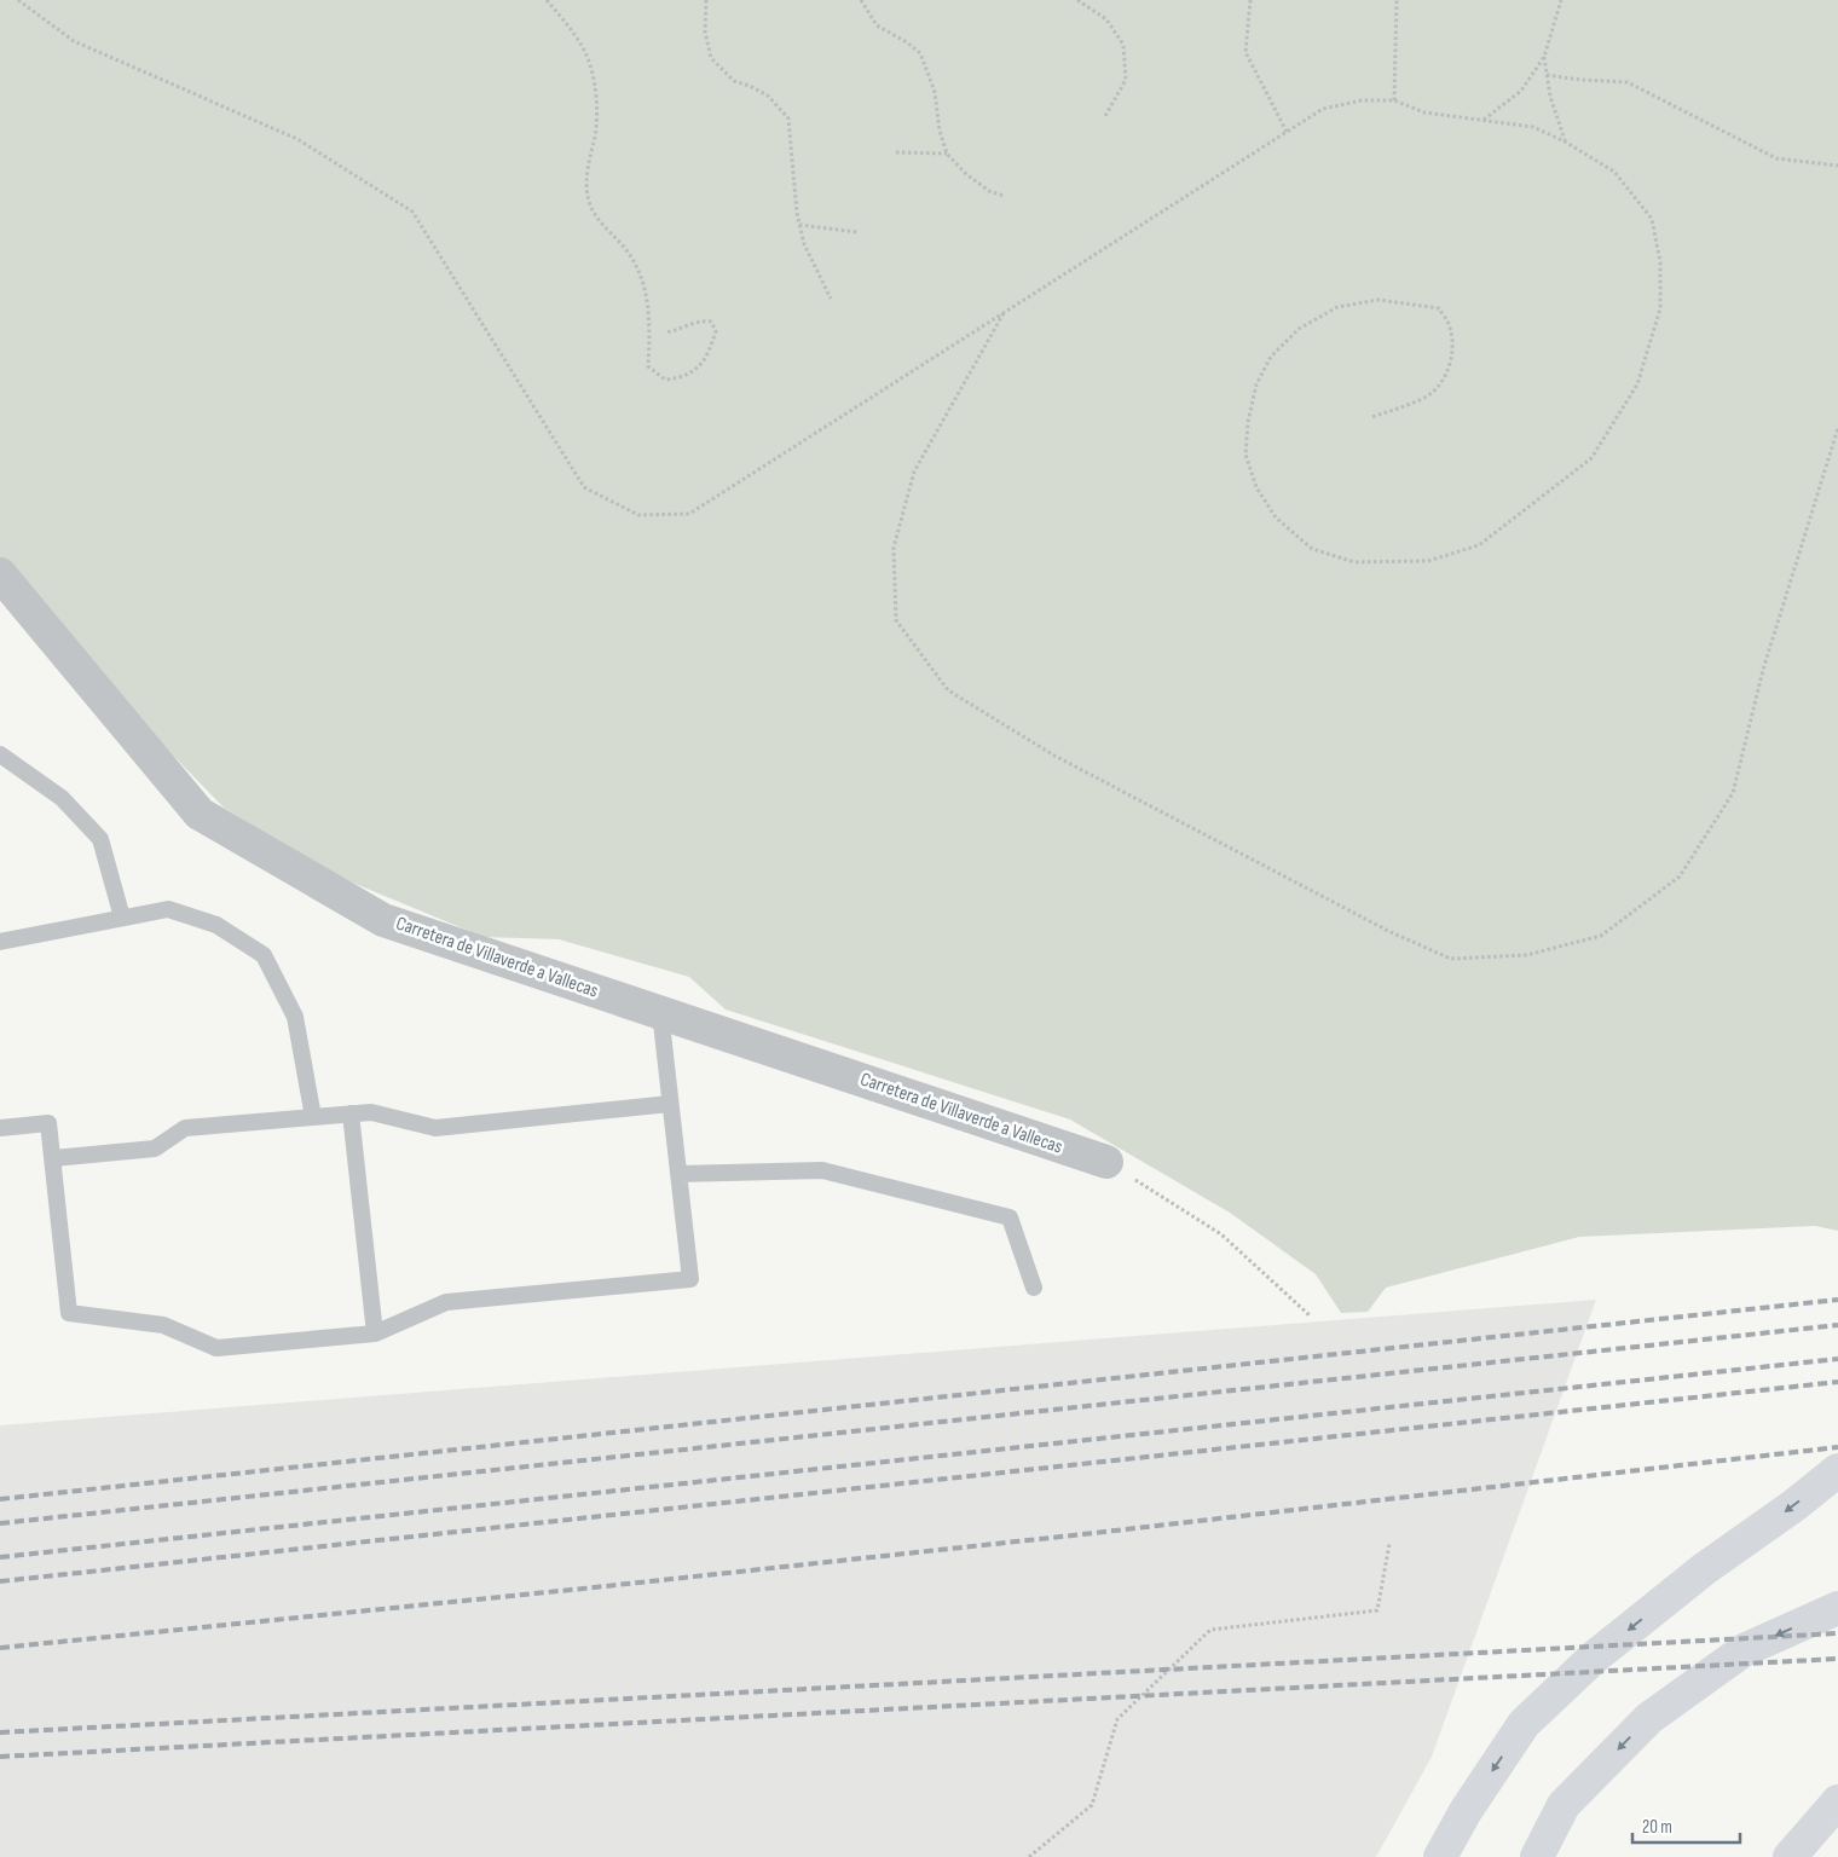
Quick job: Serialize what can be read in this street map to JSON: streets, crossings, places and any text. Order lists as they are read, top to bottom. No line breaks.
{"streets":{"street":["Carretera de Villaverde a Vallecas"]},"scale_bar":"20 m"}
